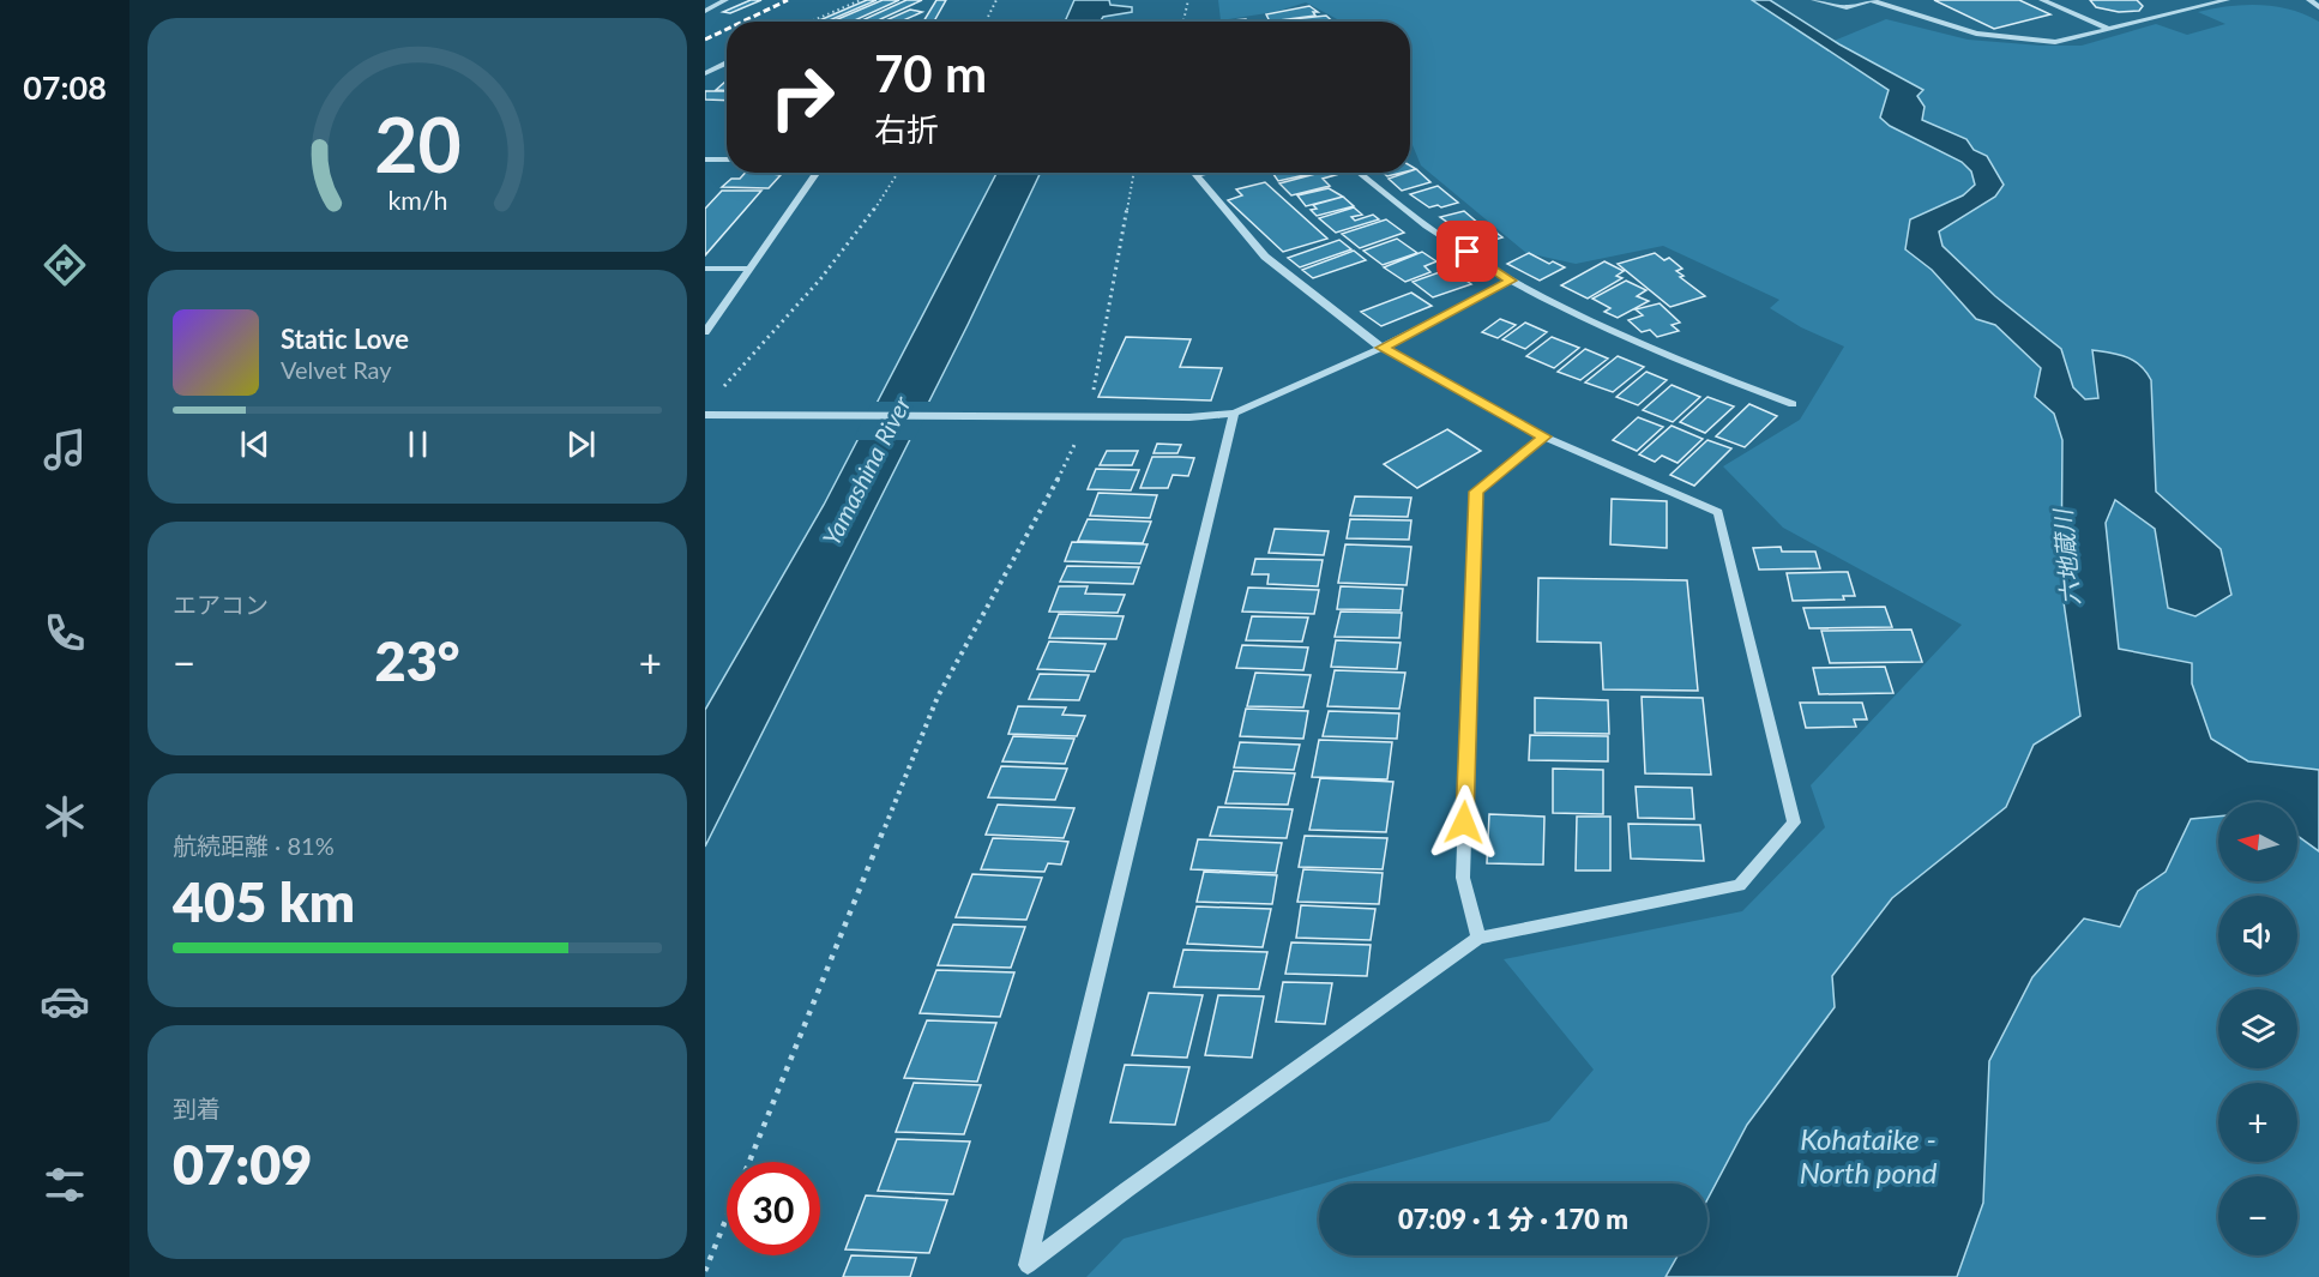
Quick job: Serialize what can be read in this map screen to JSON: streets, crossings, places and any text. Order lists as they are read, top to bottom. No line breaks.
{"water":["Yamashina River","六地蔵川","Kohataike - North pond"],"north":"left","page":{"tabs":"07:08","turn":["70 m","右折"],"song":["Static Love","Velvet Ray"],"tile":["エアコン",["航続距離 · 81%","405 km"],["到着","07:09"]],"heat":["−","23°","+"],"map_buttons":["+","−"],"limit":"30","trip":"07:09 · 1 分 · 170 m","gauge":["20","km/h"]}}
